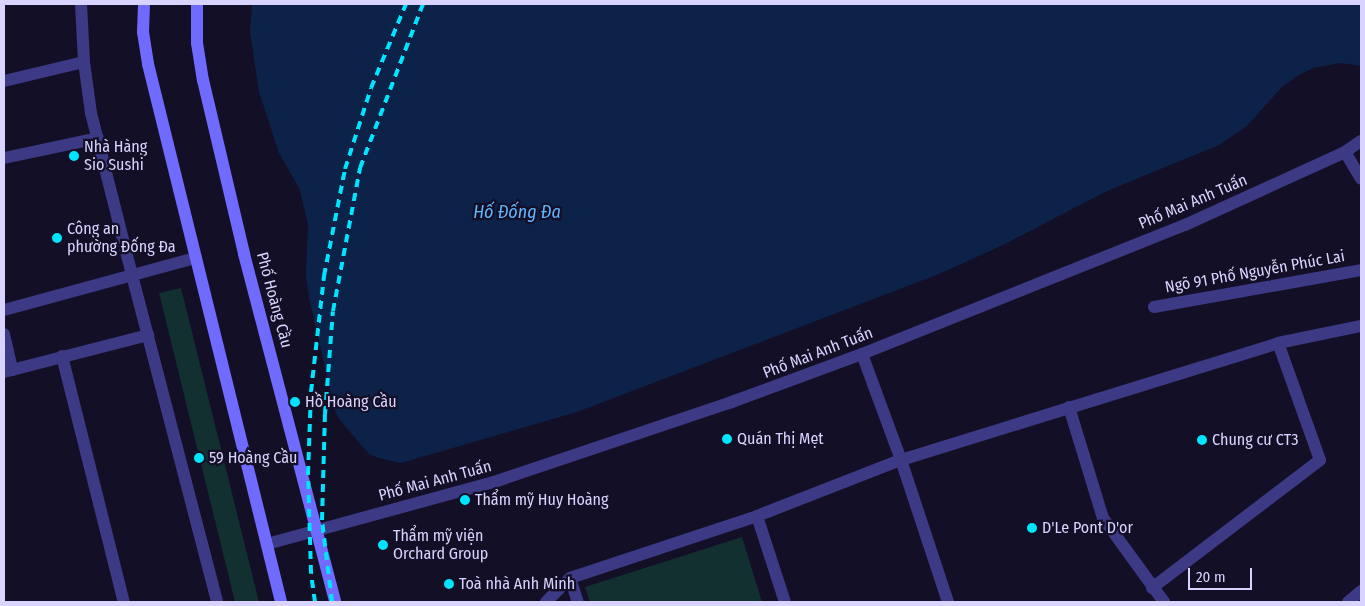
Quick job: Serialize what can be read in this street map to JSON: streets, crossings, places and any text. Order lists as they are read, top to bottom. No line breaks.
{"streets":{"main road":["Phố Hoàng Cầu"],"street":["Phố Mai Anh Tuấn","Ngõ 91 Phố Nguyễn Phúc Lai"]},"crossings":[["Phố Mai Anh Tuấn","Phố Hoàng Cầu"]],"water":["Hố Đống Đa"],"places":["Nhà Hàng Sio Sushi","Công an phường Đống Đa","Hồ Hoàng Cầu","Quán Thị Mẹt","Chung cư CT3","59 Hoàng Cầu","Thẩm mỹ Huy Hoàng","D'Le Pont D'or","Thẩm mỹ viện Orchard Group","Toà nhà Anh Minh"],"scale_bar":"20 m"}
